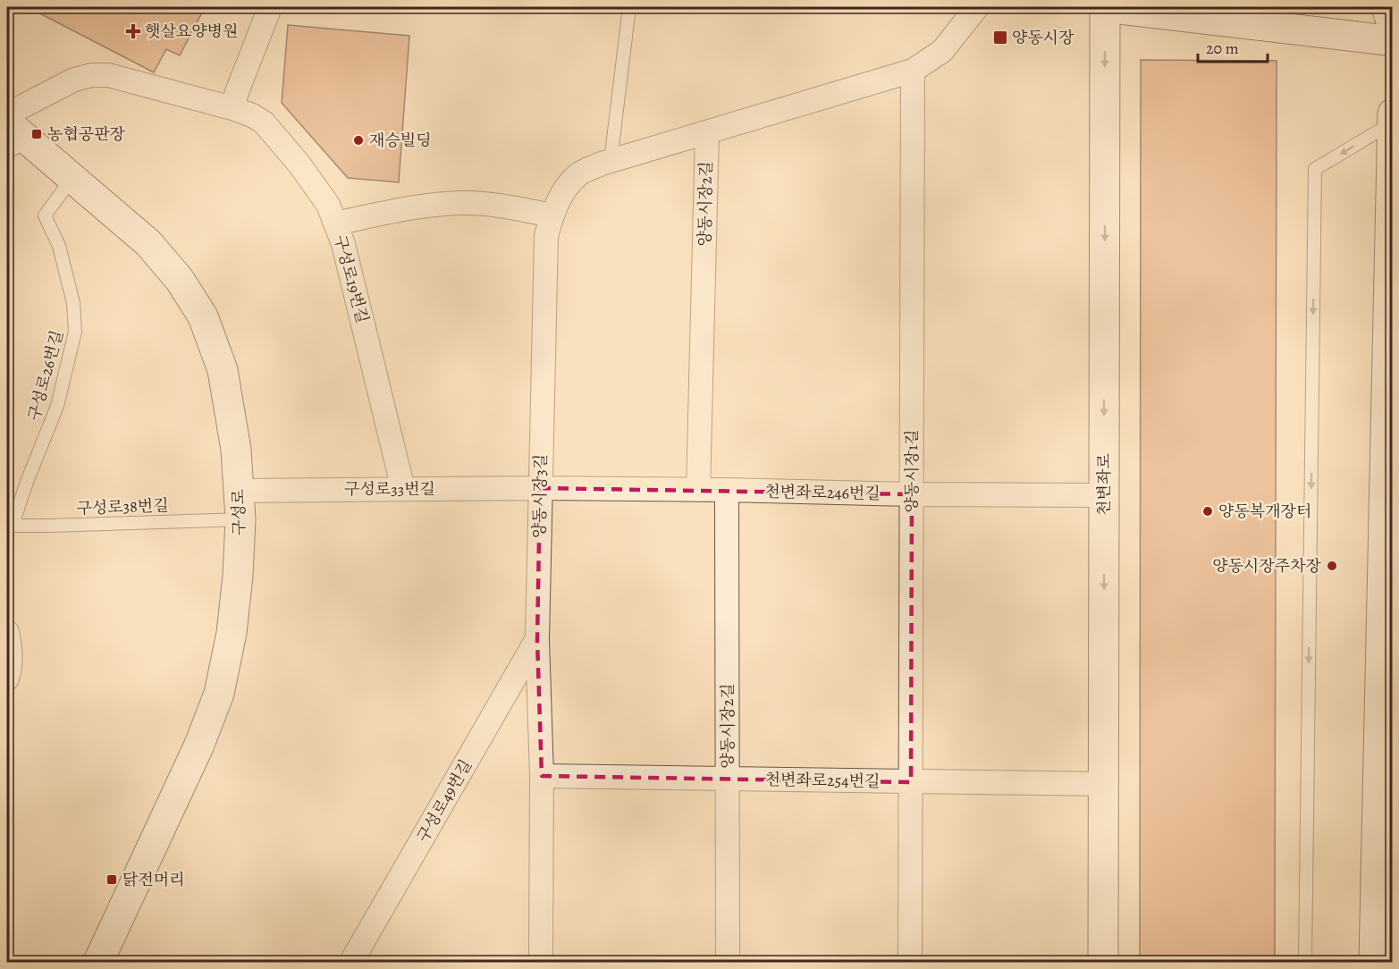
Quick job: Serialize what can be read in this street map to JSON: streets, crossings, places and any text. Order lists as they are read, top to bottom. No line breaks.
{"streets":{"street":["양동시장2길","구성로19번길","양동시장1길","천변좌로","구성로33번길","천변좌로246번길","양동시장3길","구성로","천변좌로254번길","구성로49번길"],"lane":["구성로26번길","구성로38번길"]},"crossings":[["양동시장2길","천변좌로246번길"],["양동시장2길","양동시장3길"],["양동시장2길","천변좌로254번길"],["구성로19번길","구성로33번길"],["구성로26번길","구성로38번길"],["구성로26번길","구성로"],["양동시장1길","천변좌로246번길"],["양동시장1길","천변좌로254번길"],["천변좌로","천변좌로246번길"],["천변좌로","천변좌로254번길"],["구성로33번길","천변좌로246번길"],["구성로33번길","양동시장3길"],["구성로33번길","구성로"],["천변좌로246번길","양동시장3길"],["양동시장3길","천변좌로254번길"],["양동시장3길","구성로49번길"],["구성로38번길","구성로"]],"one_way":["천변좌로"],"places":{"health":["햇살요양병원"],"transit":["양동시장","농협공판장","닭전머리"],"other":["재승빌딩","양동복개장터","양동시장주차장"]},"scale_bar":"20 m"}
